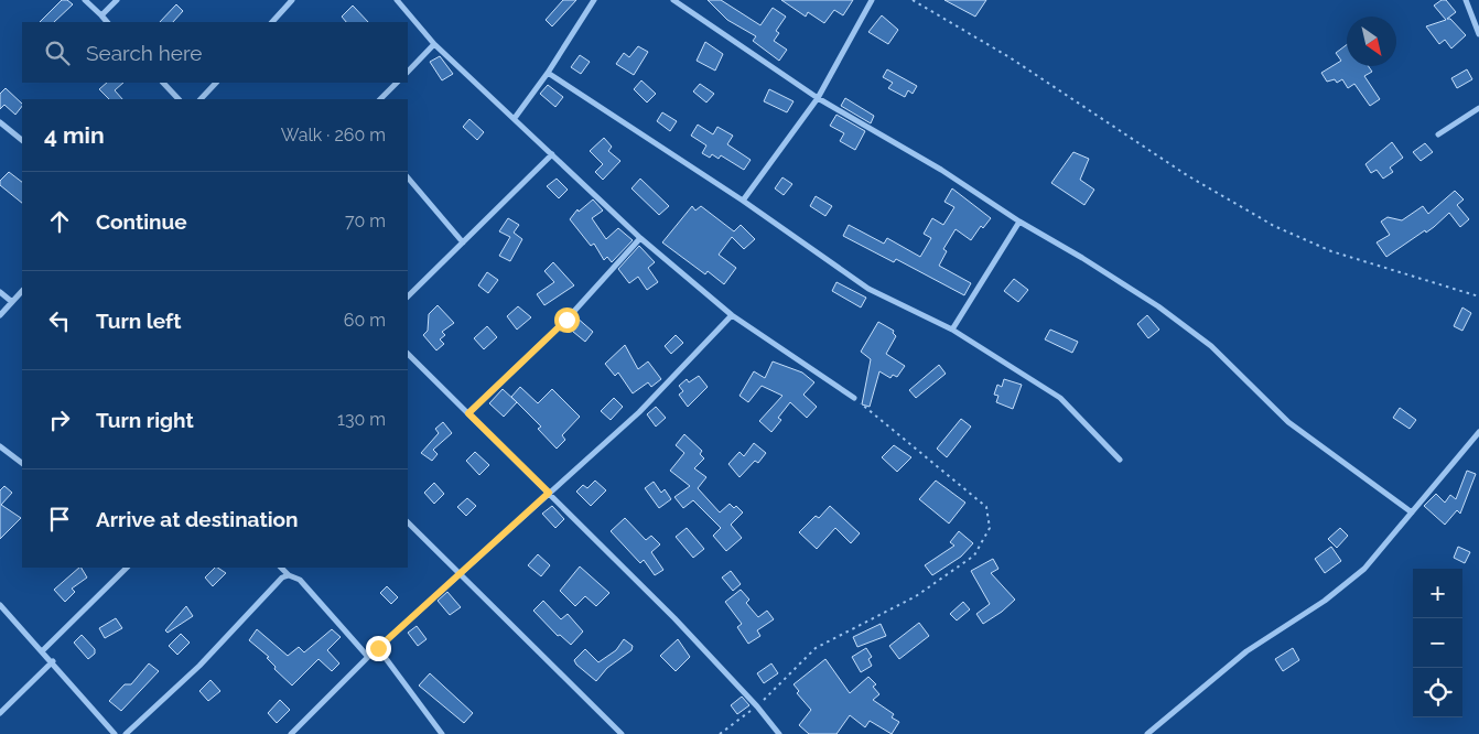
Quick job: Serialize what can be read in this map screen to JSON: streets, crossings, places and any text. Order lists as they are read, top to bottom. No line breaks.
{"north":"bottom right","page":{"search":"Search here","heading":["4 min","Walk · 260 m"],"list":[["Continue","70 m"],["Turn left","60 m"],["Turn right","130 m"],"Arrive at destination"],"map_buttons":["+","−"]}}
